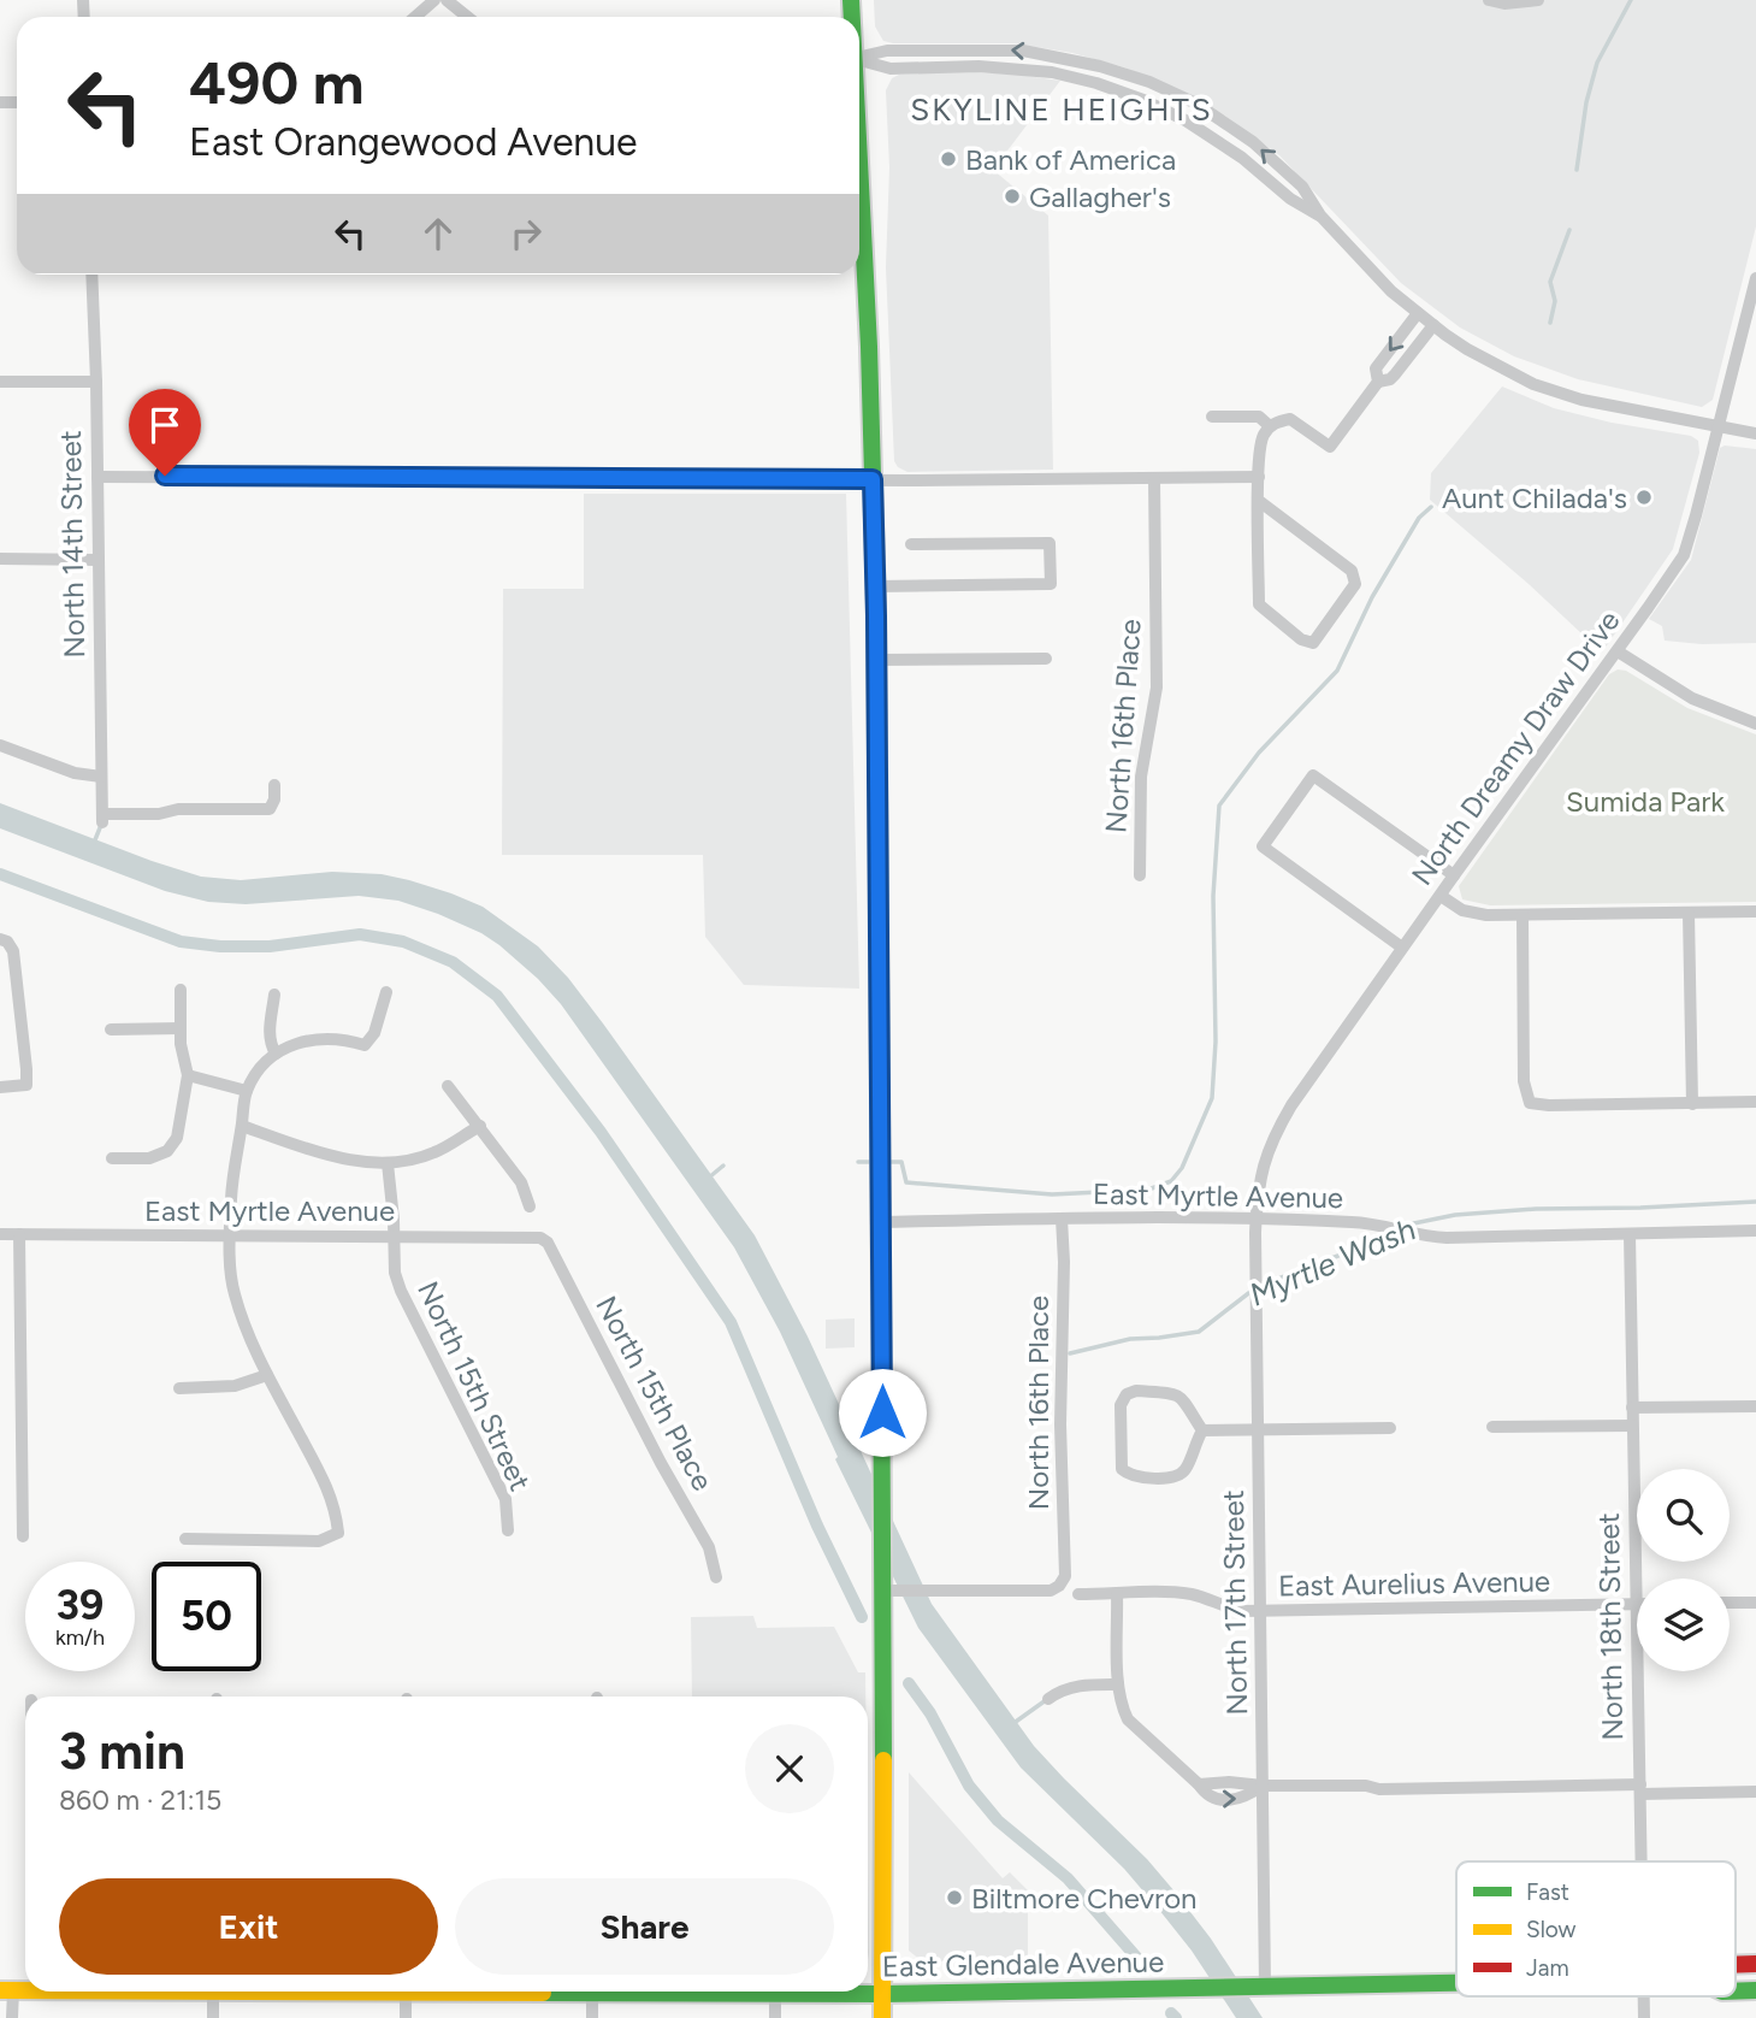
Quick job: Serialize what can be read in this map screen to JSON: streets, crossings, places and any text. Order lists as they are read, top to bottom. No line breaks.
{"streets":{"main road":["East Glendale Avenue"],"street":["North 14th Street","North 16th Place","North Dreamy Draw Drive","East Myrtle Avenue","North 15th Street","North 15th Place","East Aurelius Avenue","North 17th Street","North 18th Street"]},"crossings":[["North 16th Place","East Myrtle Avenue"],["North Dreamy Draw Drive","East Myrtle Avenue"],["North Dreamy Draw Drive","North 17th Street"],["East Myrtle Avenue","North 15th Street"],["East Myrtle Avenue","North 15th Place"],["East Myrtle Avenue","North 17th Street"],["East Myrtle Avenue","North 18th Street"],["East Aurelius Avenue","North 17th Street"],["East Aurelius Avenue","North 18th Street"],["North 17th Street","East Glendale Avenue"]],"districts":["SKYLINE HEIGHTS"],"water":["Myrtle Wash"],"parks":["Sumida Park"],"places":["Bank of America","Gallagher's","Aunt Chilada's","Biltmore Chevron"],"legend":["Fast","Slow","Jam"],"page":{"turn":["490 m","East Orangewood Avenue"],"speed":"39 km/h","limit":"50","heading":["3 min","860 m · 21:15"],"buttons":["Exit","Share"]}}
